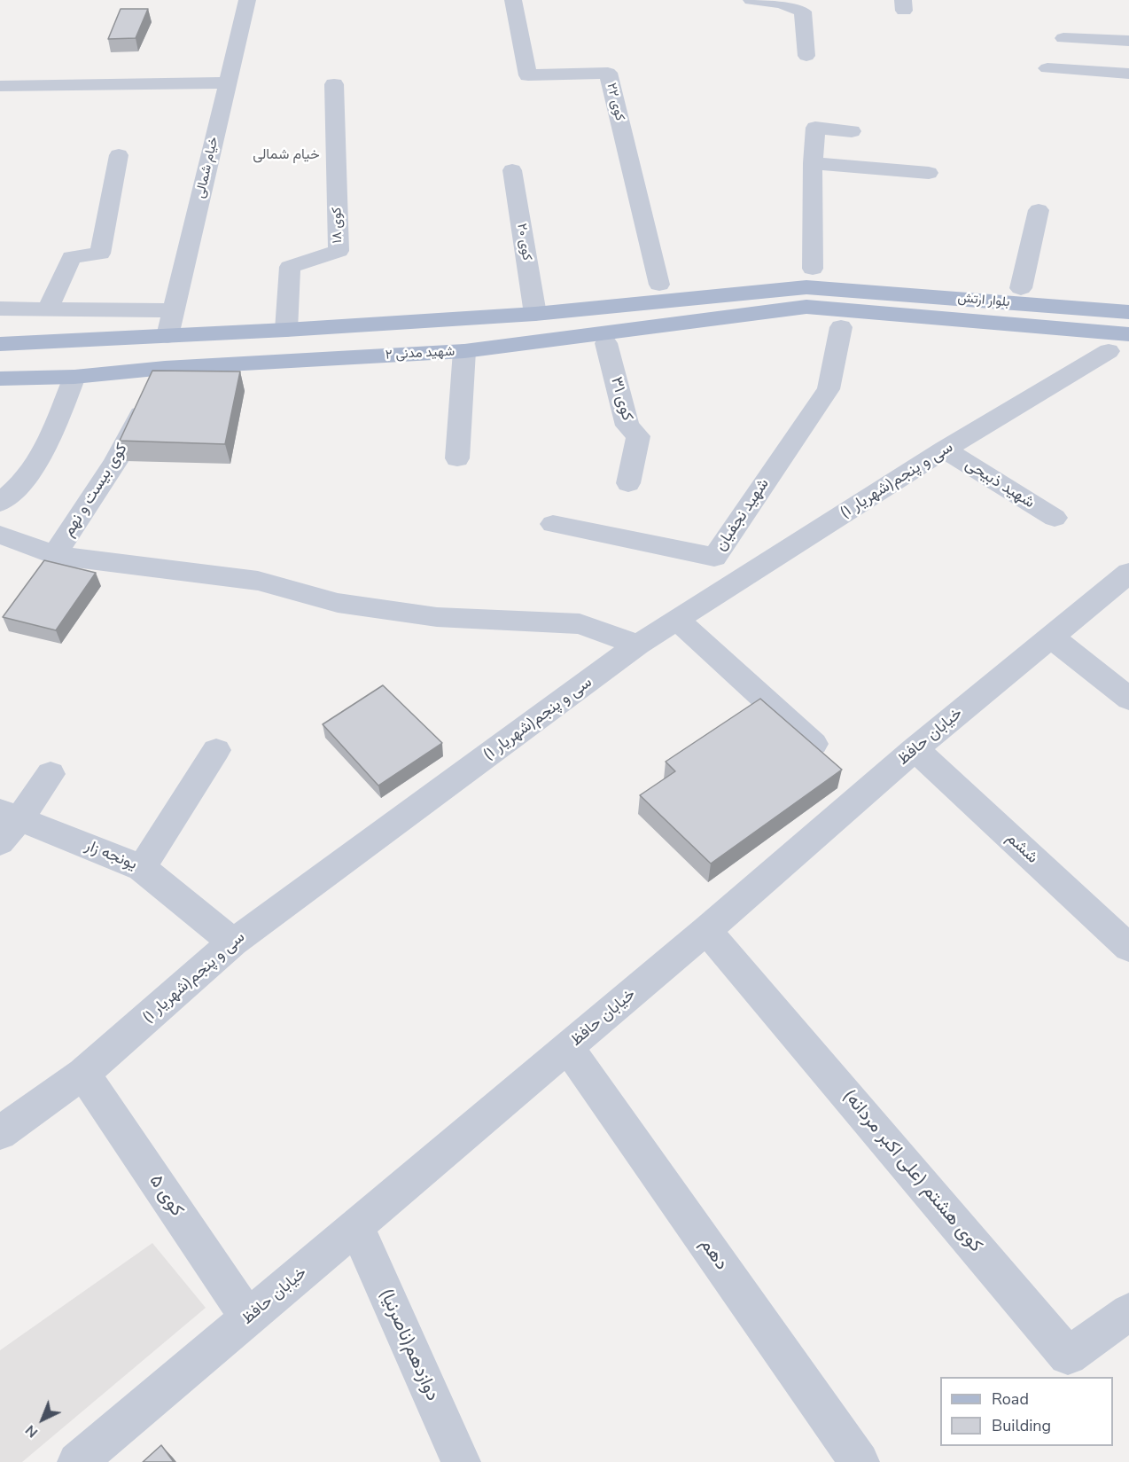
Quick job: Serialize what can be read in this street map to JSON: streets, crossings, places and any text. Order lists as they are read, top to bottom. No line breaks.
{"streets":{"main road":["بلوار ارتش","شهید مدنی ۲"],"street":["کوی ۲۲","خیام شمالی","کوی ۱۸","کوی ۲۰","کوی ۳۱","سی و پنجم(شهریار ۱)","شهید ذبیحی","کوی بیست و نهم","شهید نجفیان","خیابان حافظ","ششم","یونجه زار","کوی هشتم (علی اکبر مردانه)","کوی ۵","دهم","دوازدهم(ناصرنیا)"]},"crossings":[["بلوار ارتش","شهید مدنی ۲"],["بلوار ارتش","شهید نجفیان"],["شهید مدنی ۲","کوی بیست و نهم"],["شهید مدنی ۲","شهید نجفیان"],["سی و پنجم(شهریار ۱)","شهید ذبیحی"],["سی و پنجم(شهریار ۱)","یونجه زار"],["سی و پنجم(شهریار ۱)","کوی ۵"],["خیابان حافظ","ششم"],["خیابان حافظ","کوی هشتم (علی اکبر مردانه)"],["خیابان حافظ","کوی ۵"],["خیابان حافظ","دهم"],["خیابان حافظ","دوازدهم(ناصرنیا)"]],"districts":["خیام شمالی"],"legend":["Road","Building"],"north":"bottom left"}
